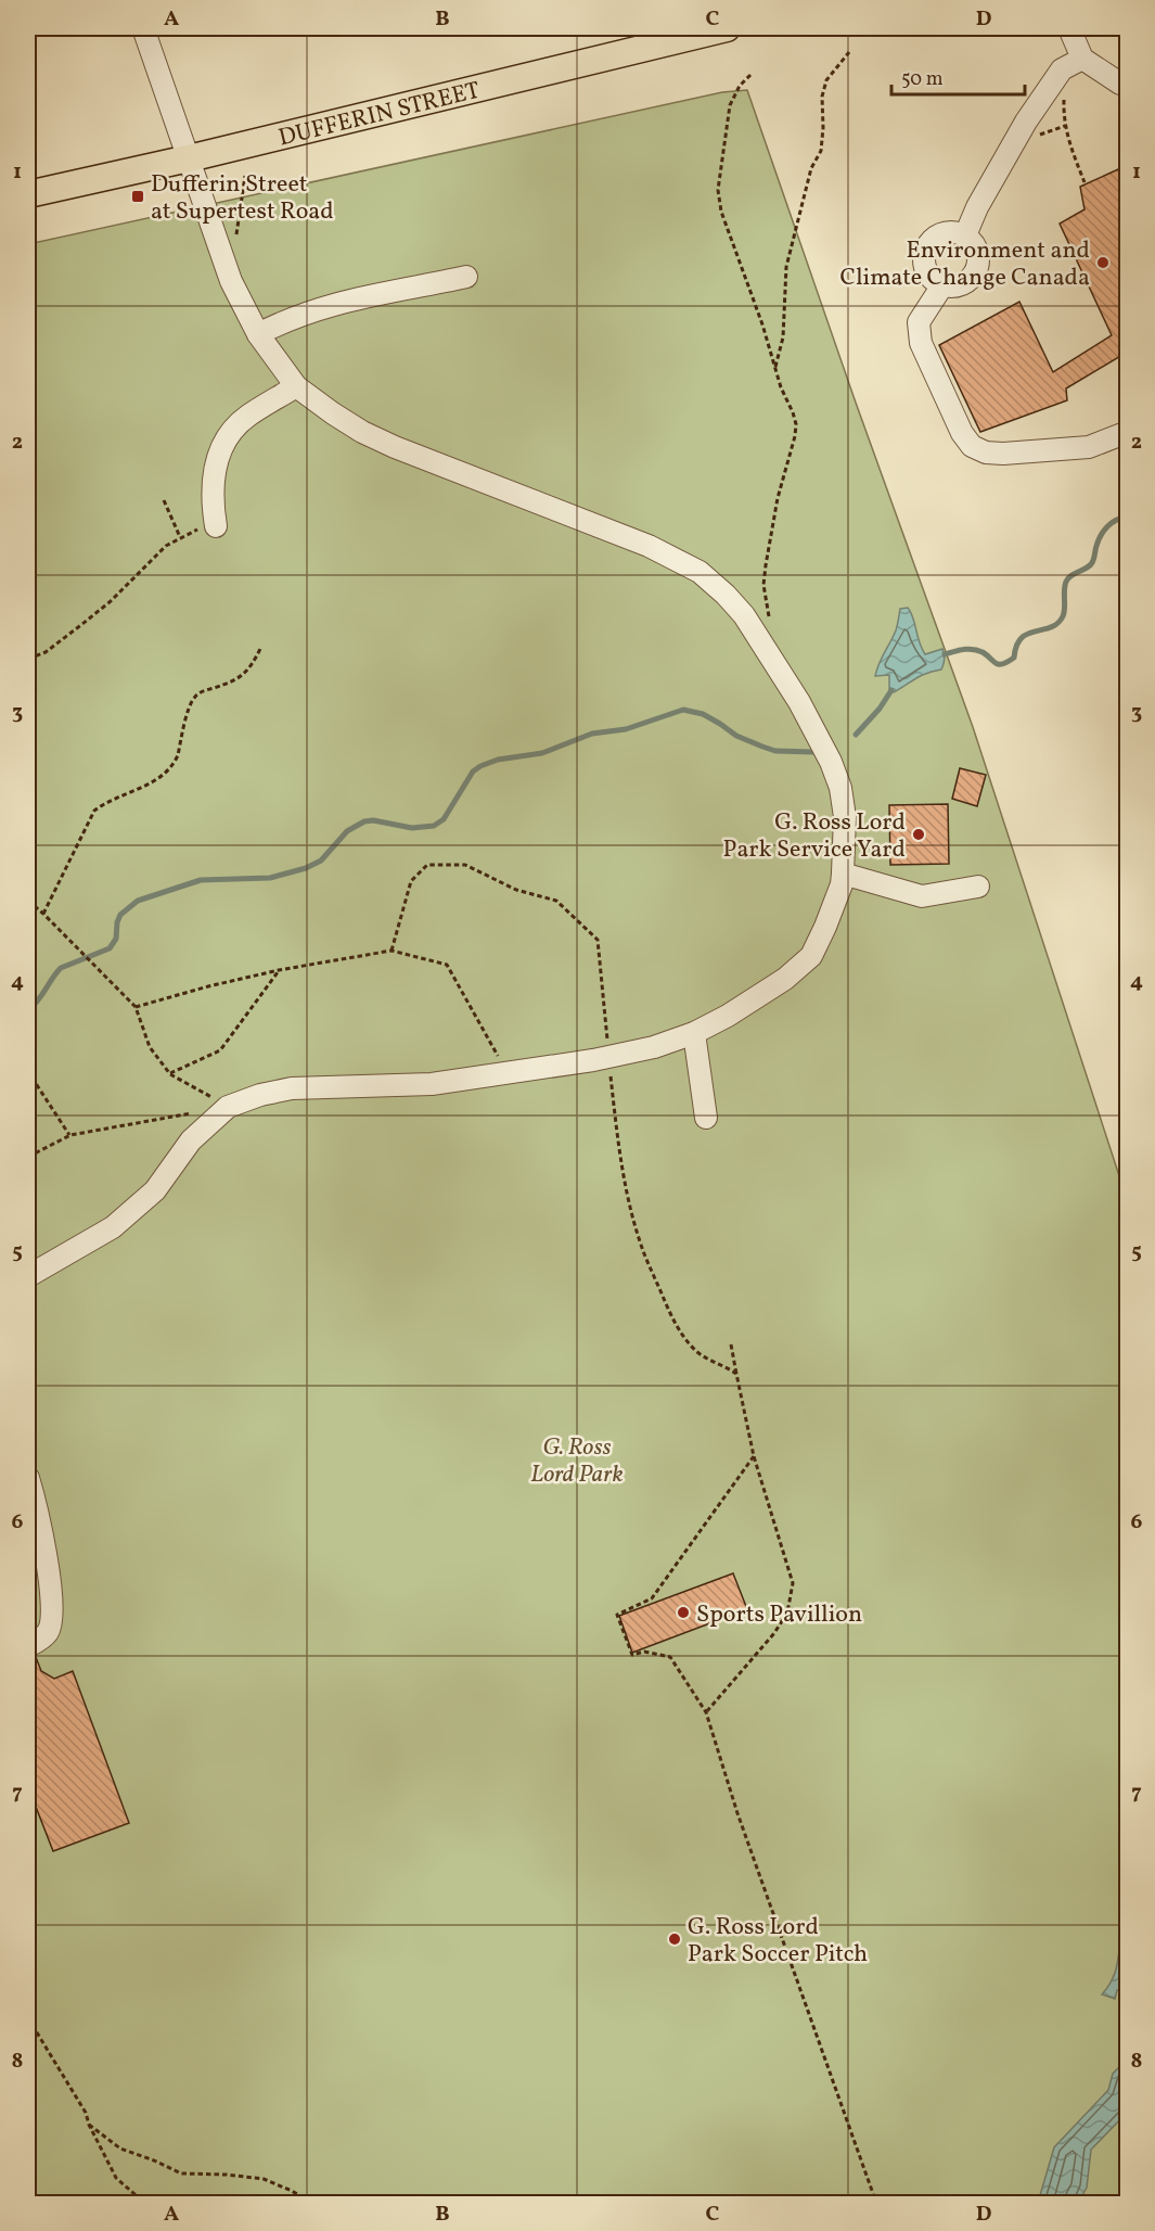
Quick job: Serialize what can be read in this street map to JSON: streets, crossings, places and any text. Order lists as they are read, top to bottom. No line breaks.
{"streets":{"main road":["DUFFERIN STREET"]},"parks":["G. Ross Lord Park"],"places":{"transit":["Dufferin Street at Supertest Road"],"other":["Environment and Climate Change Canada","G. Ross Lord Park Service Yard","Sports Pavillion","G. Ross Lord Park Soccer Pitch"]},"scale_bar":"50 m","grid":{"columns":["A","B","C","D"],"rows":["1","2","3","4","5","6","7","8"]}}
